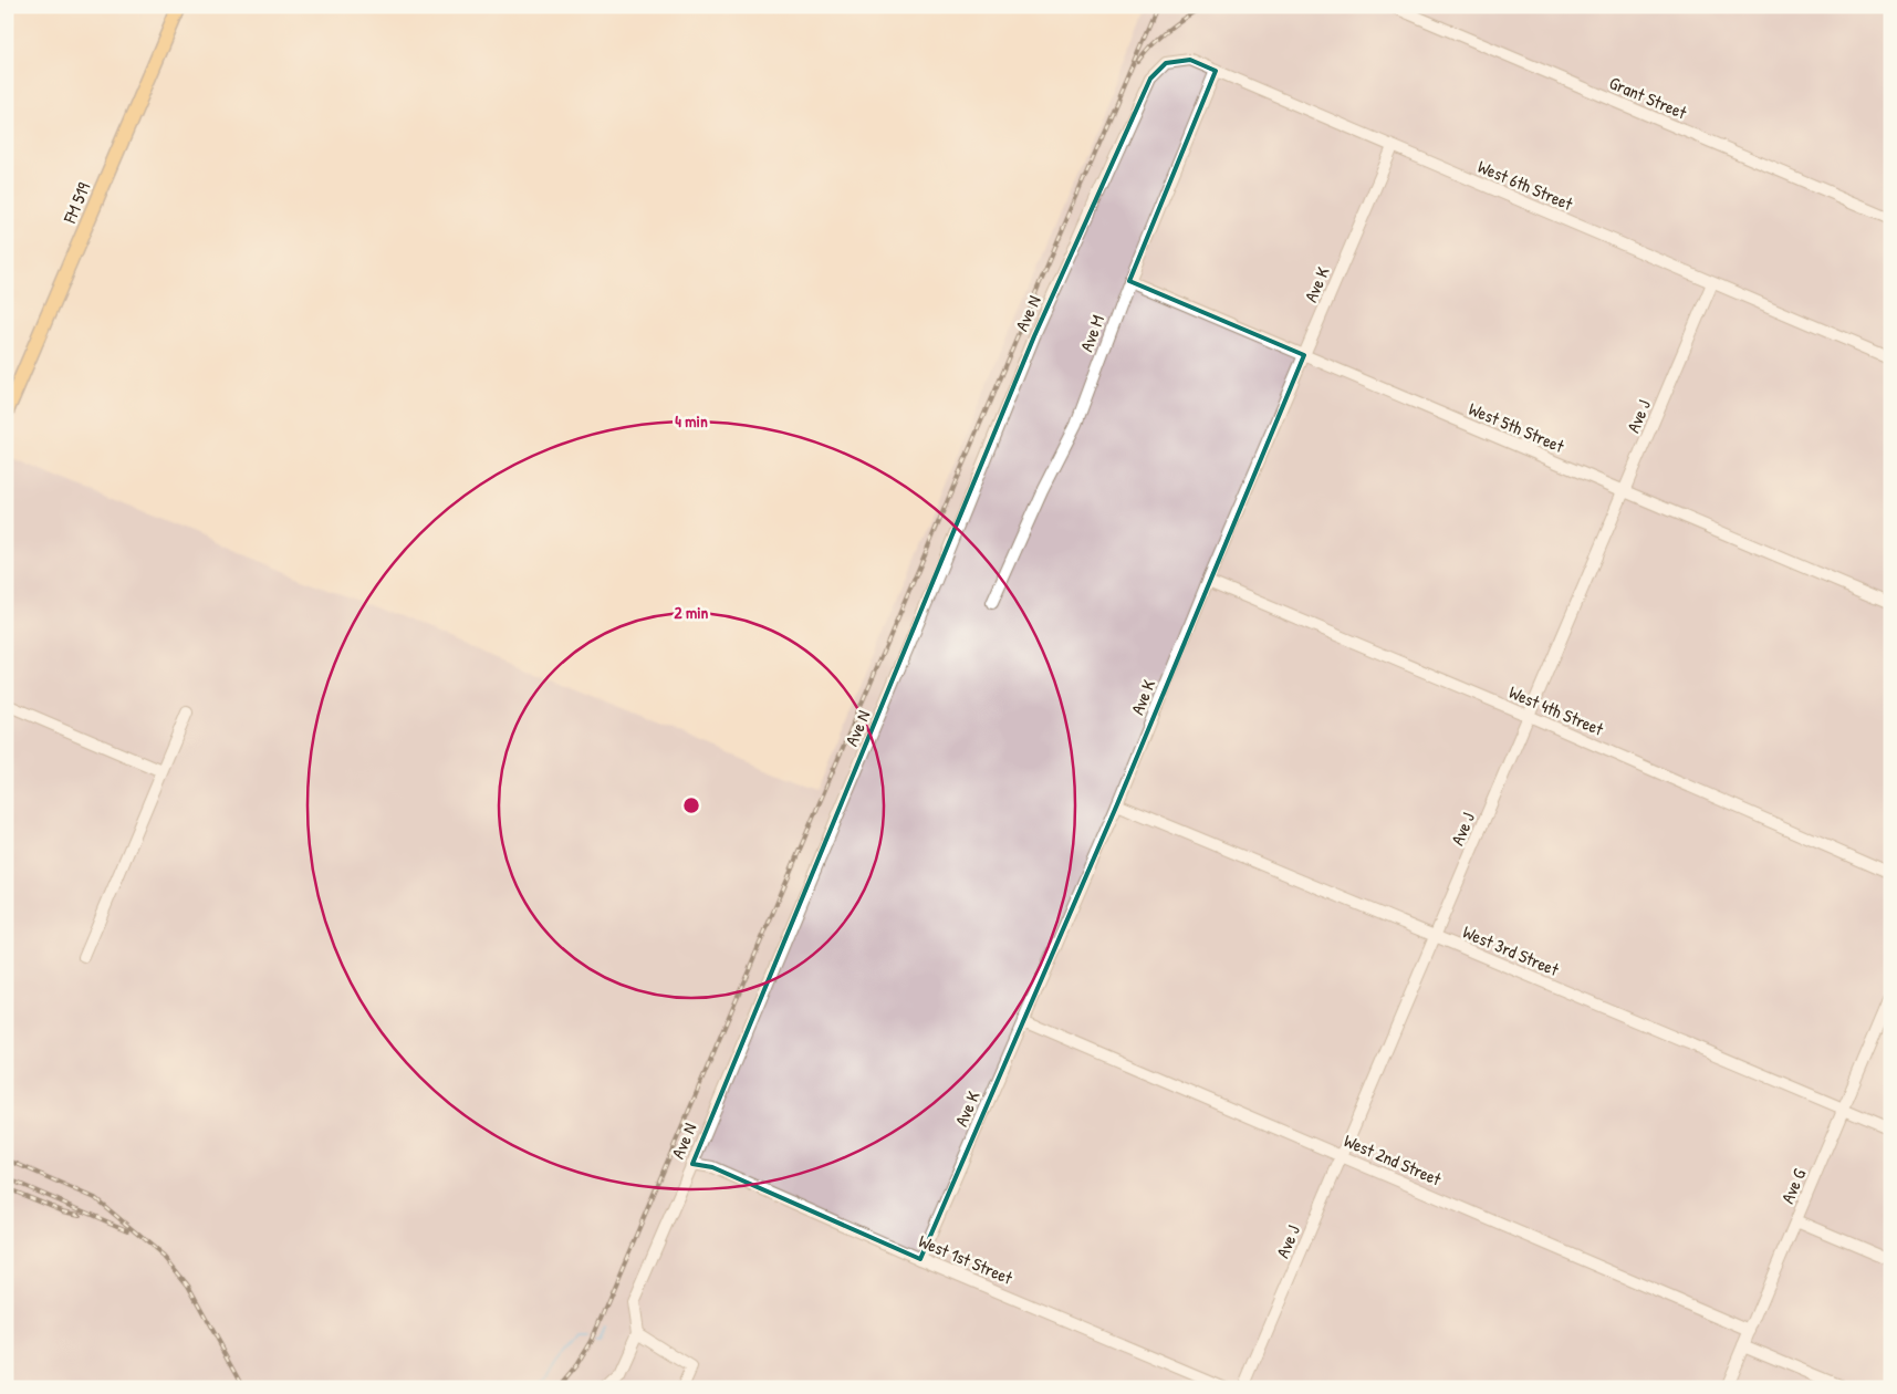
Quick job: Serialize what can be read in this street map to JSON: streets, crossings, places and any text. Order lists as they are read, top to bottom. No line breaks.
{"streets":{"main road":["FM 519"],"street":["Grant Street","West 6th Street","Ave K","Ave N","Ave M","Ave J","West 5th Street","West 4th Street","West 3rd Street","West 2nd Street","Ave G","West 1st Street"]},"crossings":[["West 6th Street","Ave K"],["West 6th Street","Ave N"],["West 6th Street","Ave M"],["West 6th Street","Ave J"],["Ave K","West 5th Street"],["Ave K","West 4th Street"],["Ave K","West 3rd Street"],["Ave K","West 2nd Street"],["Ave K","West 1st Street"],["Ave N","West 1st Street"],["Ave M","West 5th Street"],["Ave J","West 5th Street"],["Ave J","West 4th Street"],["Ave J","West 3rd Street"],["Ave J","West 2nd Street"],["West 3rd Street","Ave G"],["West 2nd Street","Ave G"]],"rings":["4 min","2 min"]}
